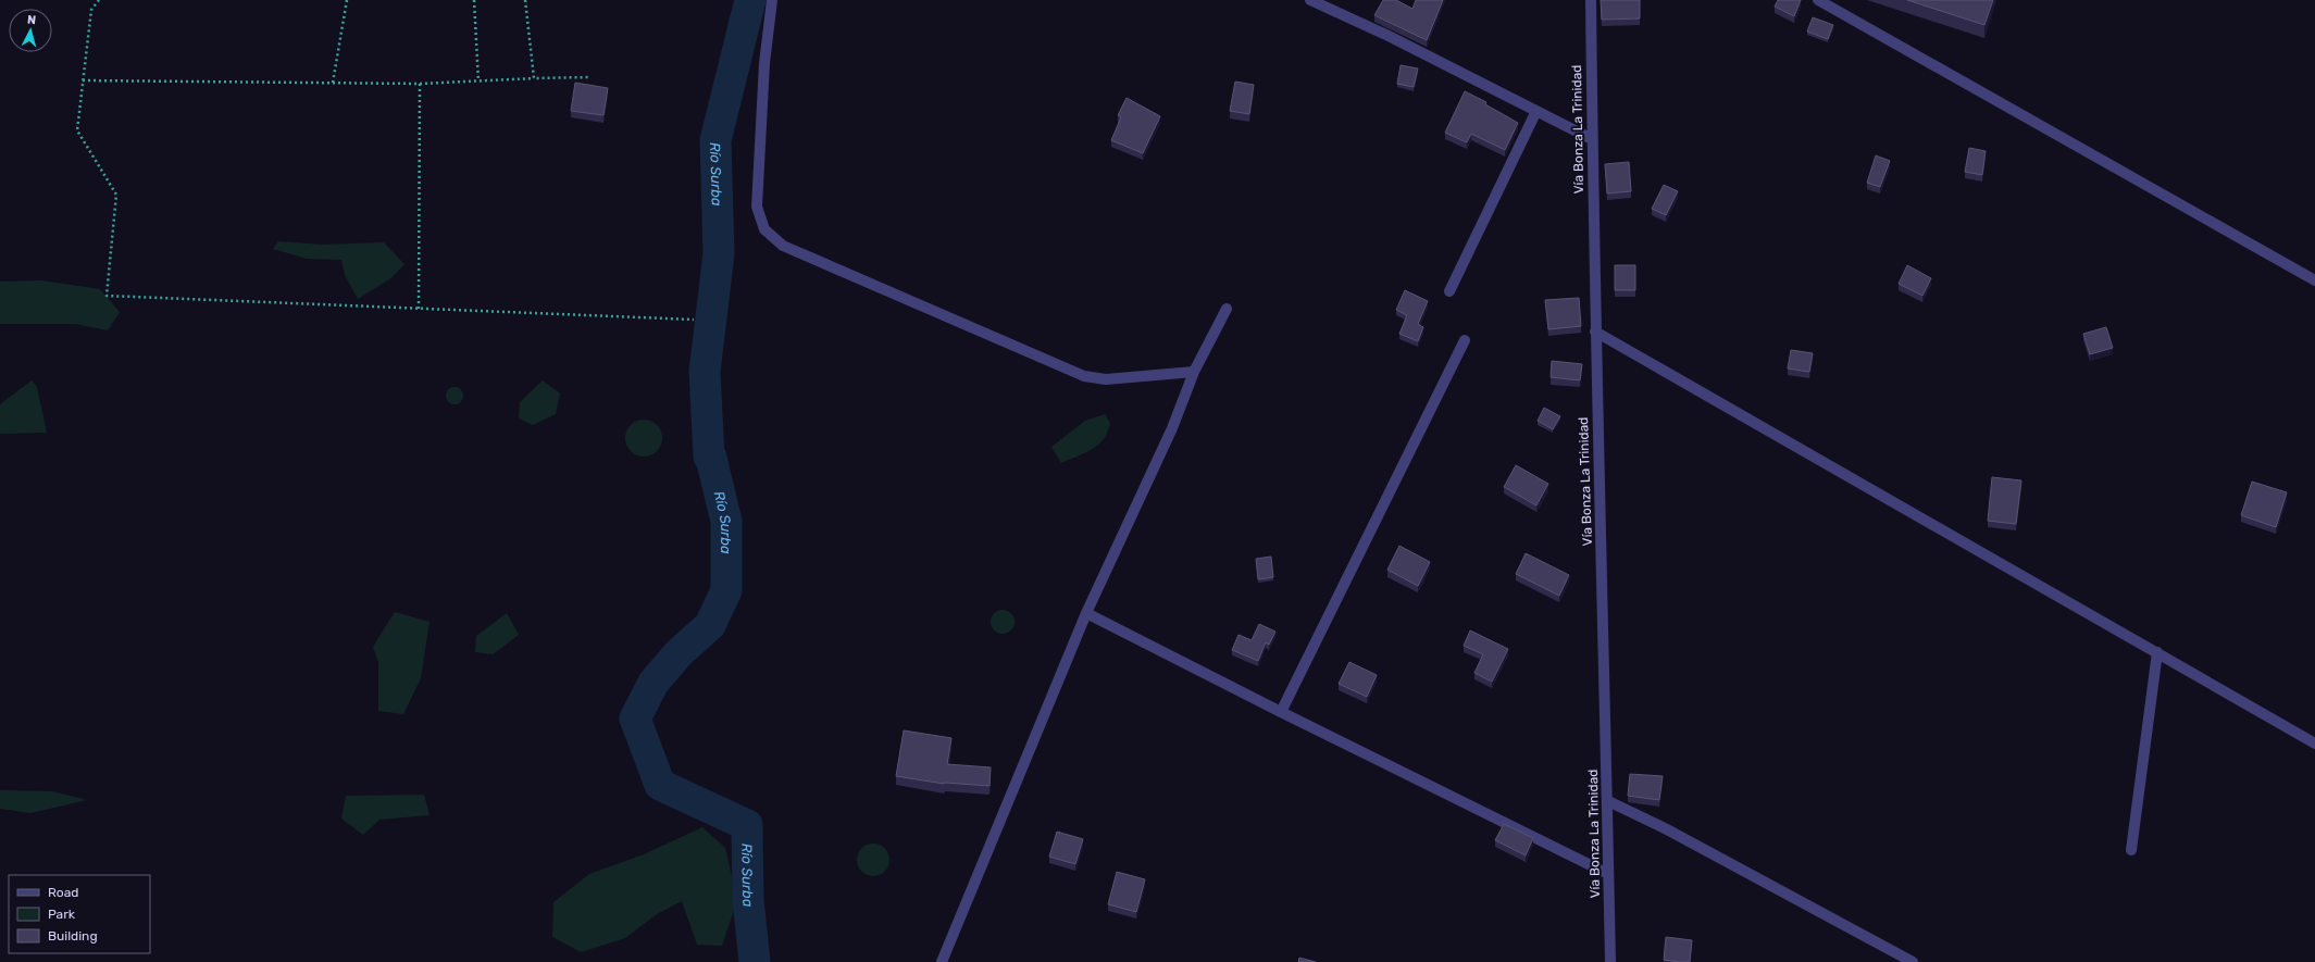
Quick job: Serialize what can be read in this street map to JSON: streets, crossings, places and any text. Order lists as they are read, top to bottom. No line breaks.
{"streets":{"street":["Vía Bonza La Trinidad"]},"water":["Río Surba"],"legend":["Road","Park","Building"],"north":"top"}
